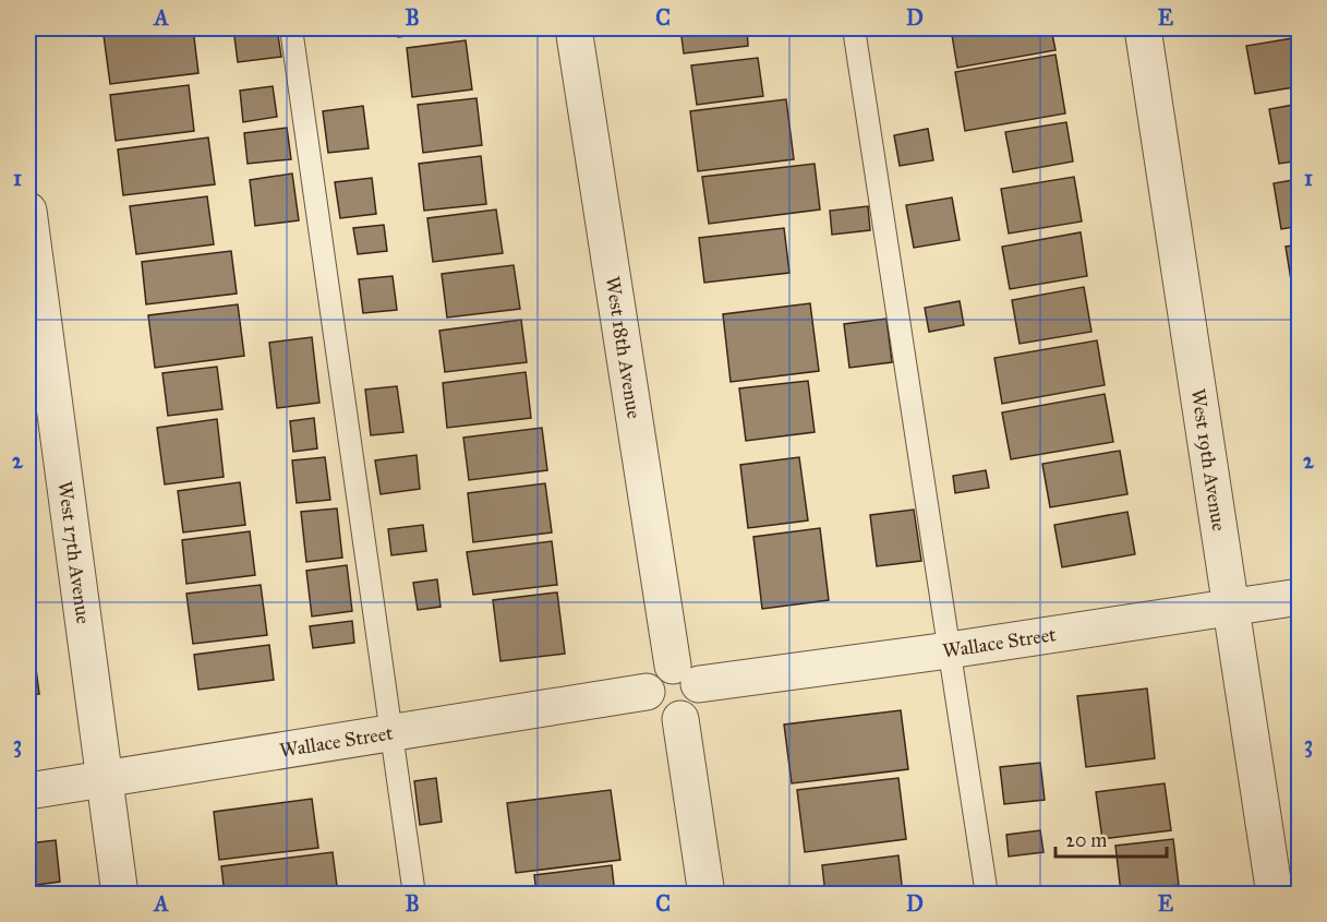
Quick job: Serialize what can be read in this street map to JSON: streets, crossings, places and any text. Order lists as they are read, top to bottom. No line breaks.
{"streets":{"street":["West 18th Avenue","West 19th Avenue","West 17th Avenue","Wallace Street"]},"crossings":[["West 18th Avenue","Wallace Street"],["West 19th Avenue","Wallace Street"],["West 17th Avenue","Wallace Street"]],"scale_bar":"20 m","grid":{"columns":["A","B","C","D","E"],"rows":["1","2","3"]}}
